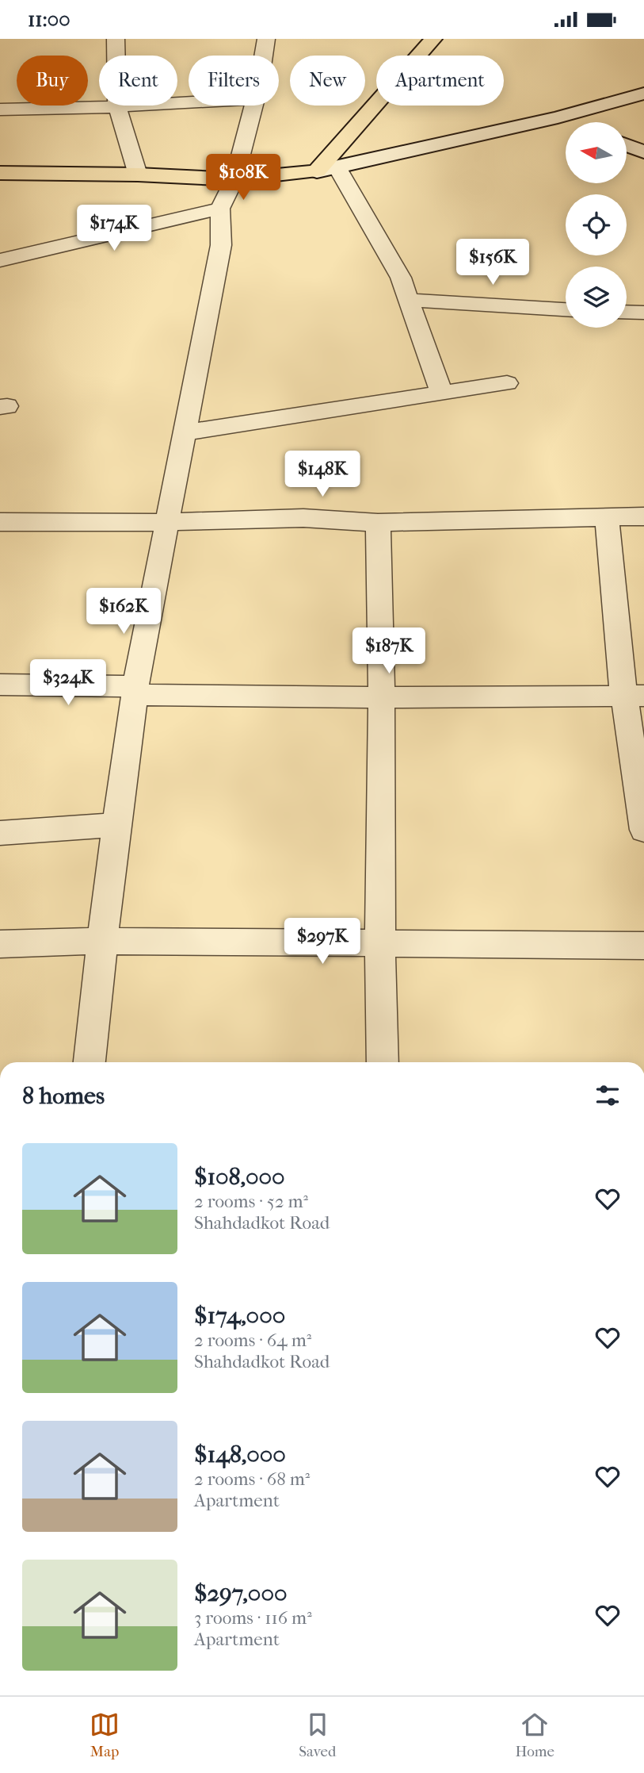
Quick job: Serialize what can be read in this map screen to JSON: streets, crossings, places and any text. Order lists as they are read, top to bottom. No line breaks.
{"north":"left","page":{"status":"11:00","chip":["Buy","Rent","Filters","New","Apartment"],"price":["$108K","$174K","$156K","$148K","$162K","$187K","$324K","$297K"],"heading":"8 homes","list":[{"name":"$108,000","note":"2 rooms · 52 m² · Shahdadkot Road"},{"name":"$174,000","note":"2 rooms · 64 m² · Shahdadkot Road"},{"name":"$148,000","note":"2 rooms · 68 m² · Apartment"},{"name":"$297,000","note":"3 rooms · 116 m² · Apartment"}],"tabs":["Map","Saved","Home"]}}
